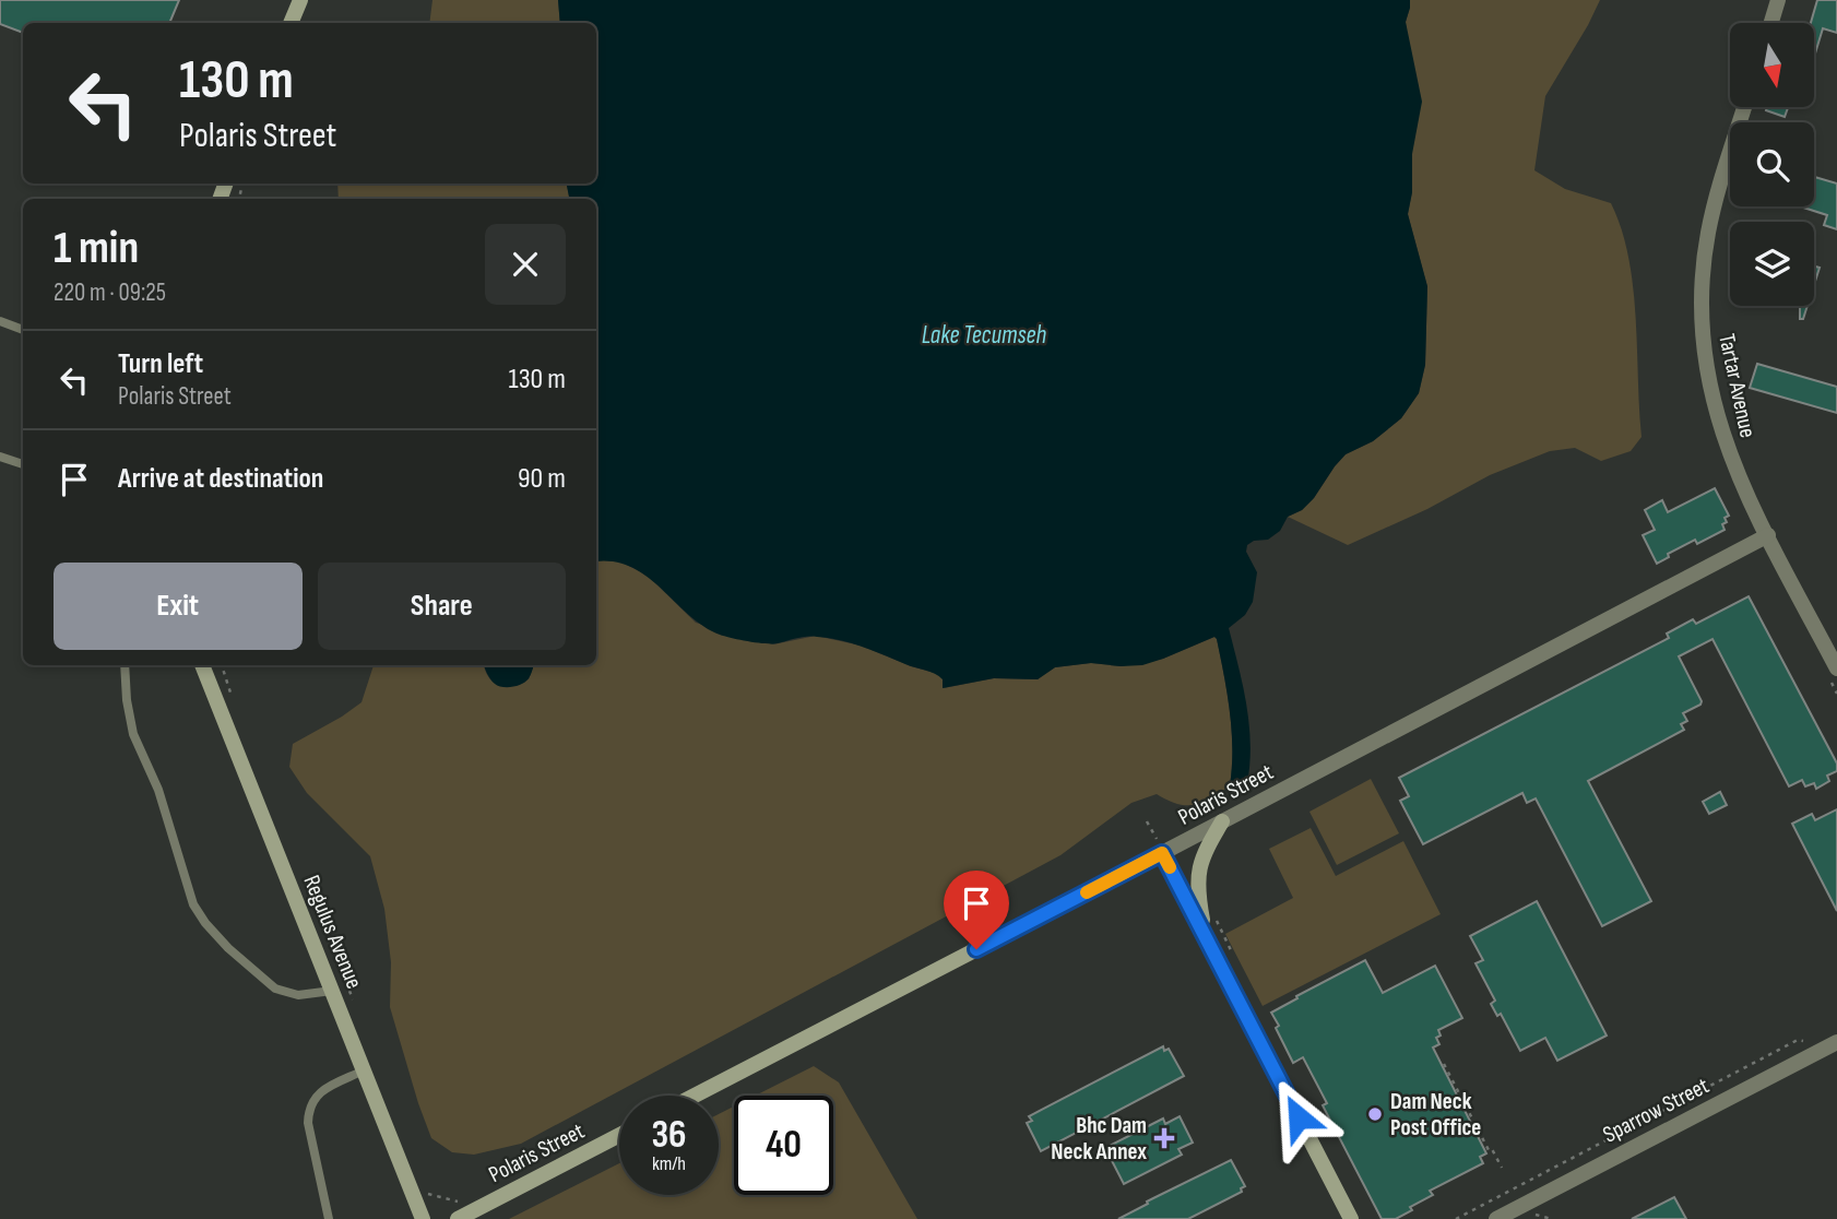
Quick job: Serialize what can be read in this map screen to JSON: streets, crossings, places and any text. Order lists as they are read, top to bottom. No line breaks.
{"streets":{"street":["Tartar Avenue","Polaris Street","Regulus Avenue","Sparrow Street"]},"crossings":[["Tartar Avenue","Polaris Street"]],"water":["Lake Tecumseh"],"places":{"other":["Dam Neck Post Office"],"health":["Bhc Dam Neck Annex"]},"north":"bottom","page":{"turn":["130 m","Polaris Street"],"heading":["1 min","220 m · 09:25"],"list":[{"name":"Turn left","note":"Polaris Street","value":"130 m"},{"name":"Arrive at destination","value":"90 m"}],"buttons":["Exit","Share"],"speed":"36 km/h","limit":"40"}}
